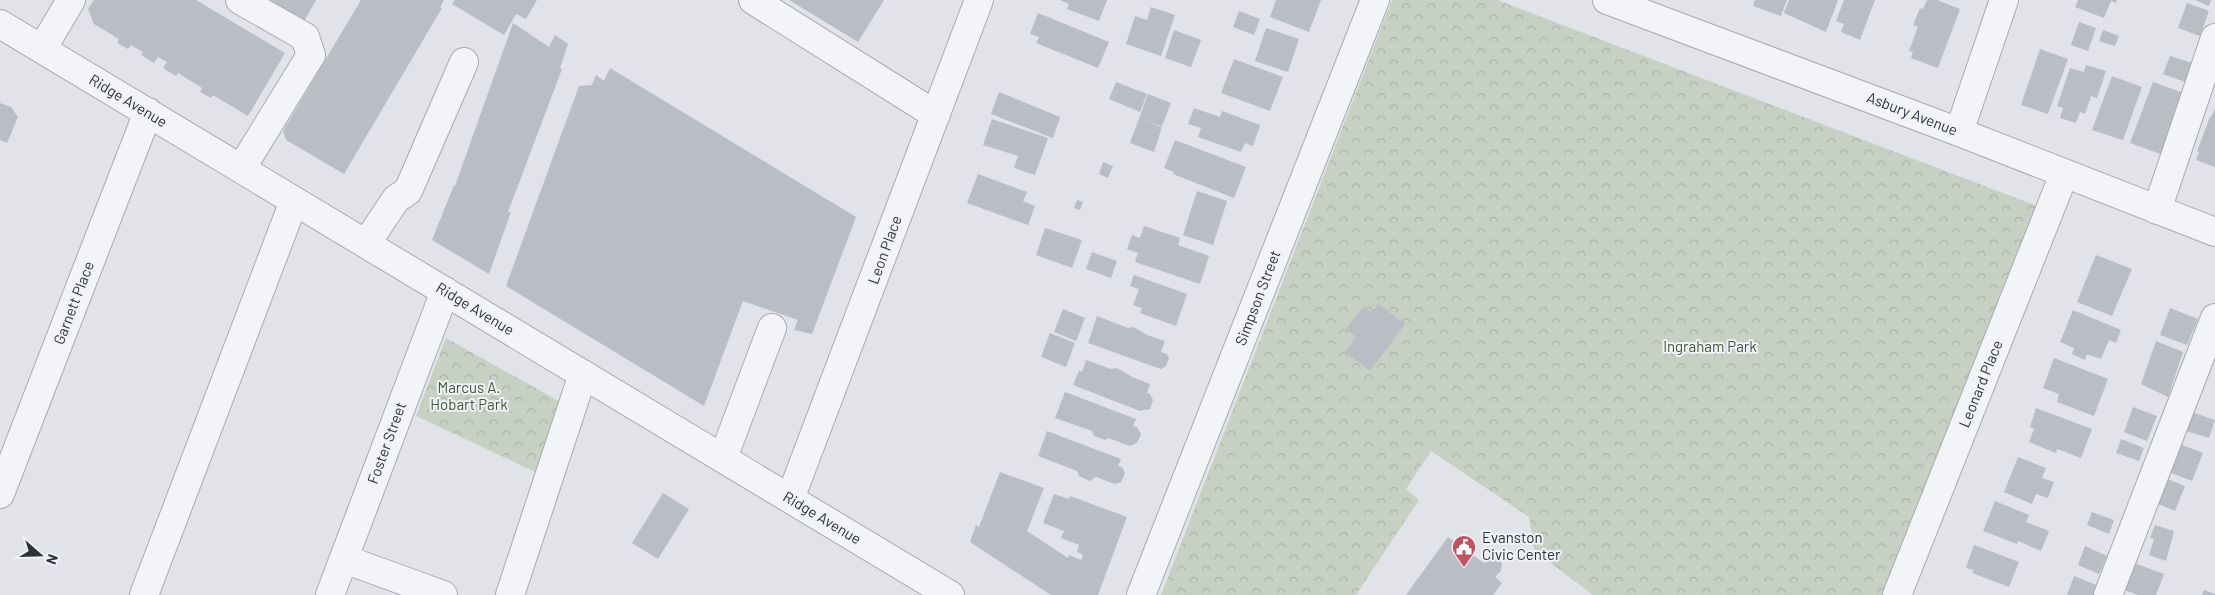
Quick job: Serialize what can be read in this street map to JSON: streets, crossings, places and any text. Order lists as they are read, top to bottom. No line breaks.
{"streets":{"street":["Ridge Avenue","Asbury Avenue","Leon Place","Simpson Street","Garnett Place","Leonard Place","Foster Street"]},"crossings":[["Ridge Avenue","Leon Place"],["Ridge Avenue","Garnett Place"],["Ridge Avenue","Foster Street"],["Asbury Avenue","Leonard Place"]],"parks":["Ingraham Park","Marcus A. Hobart Park"],"places":{"public building":["Evanston Civic Center"]},"north":"right"}
